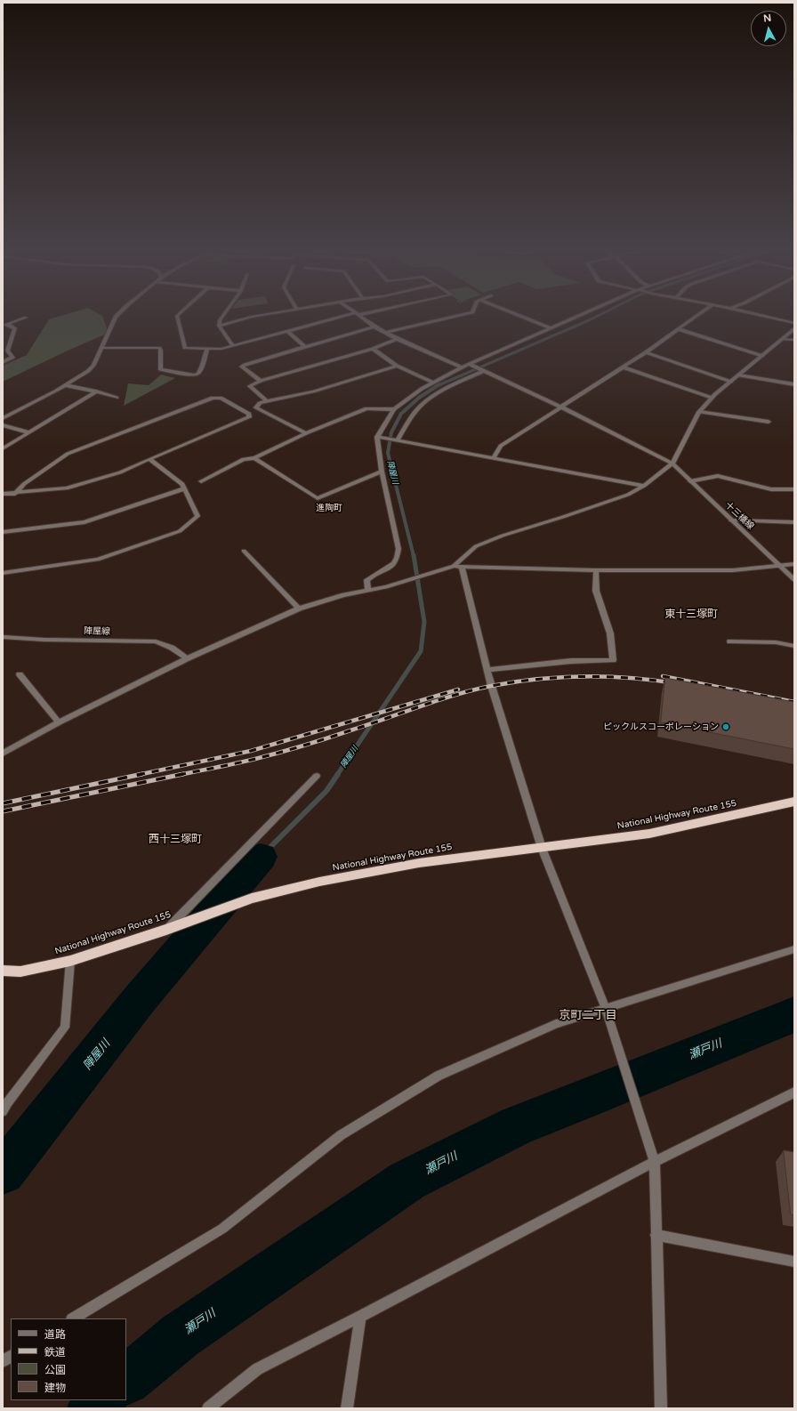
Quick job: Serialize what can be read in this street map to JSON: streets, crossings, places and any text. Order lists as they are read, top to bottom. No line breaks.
{"streets":{"highway":["National Highway Route 155"],"street":["十三橋線","陣屋線"]},"districts":["進陶町","東十三塚町","西十三塚町","京町二丁目"],"water":["陣屋川","瀬戸川"],"places":["ピックルスコーポレーション"],"legend":["道路","鉄道","公園","建物"],"north":"top"}
